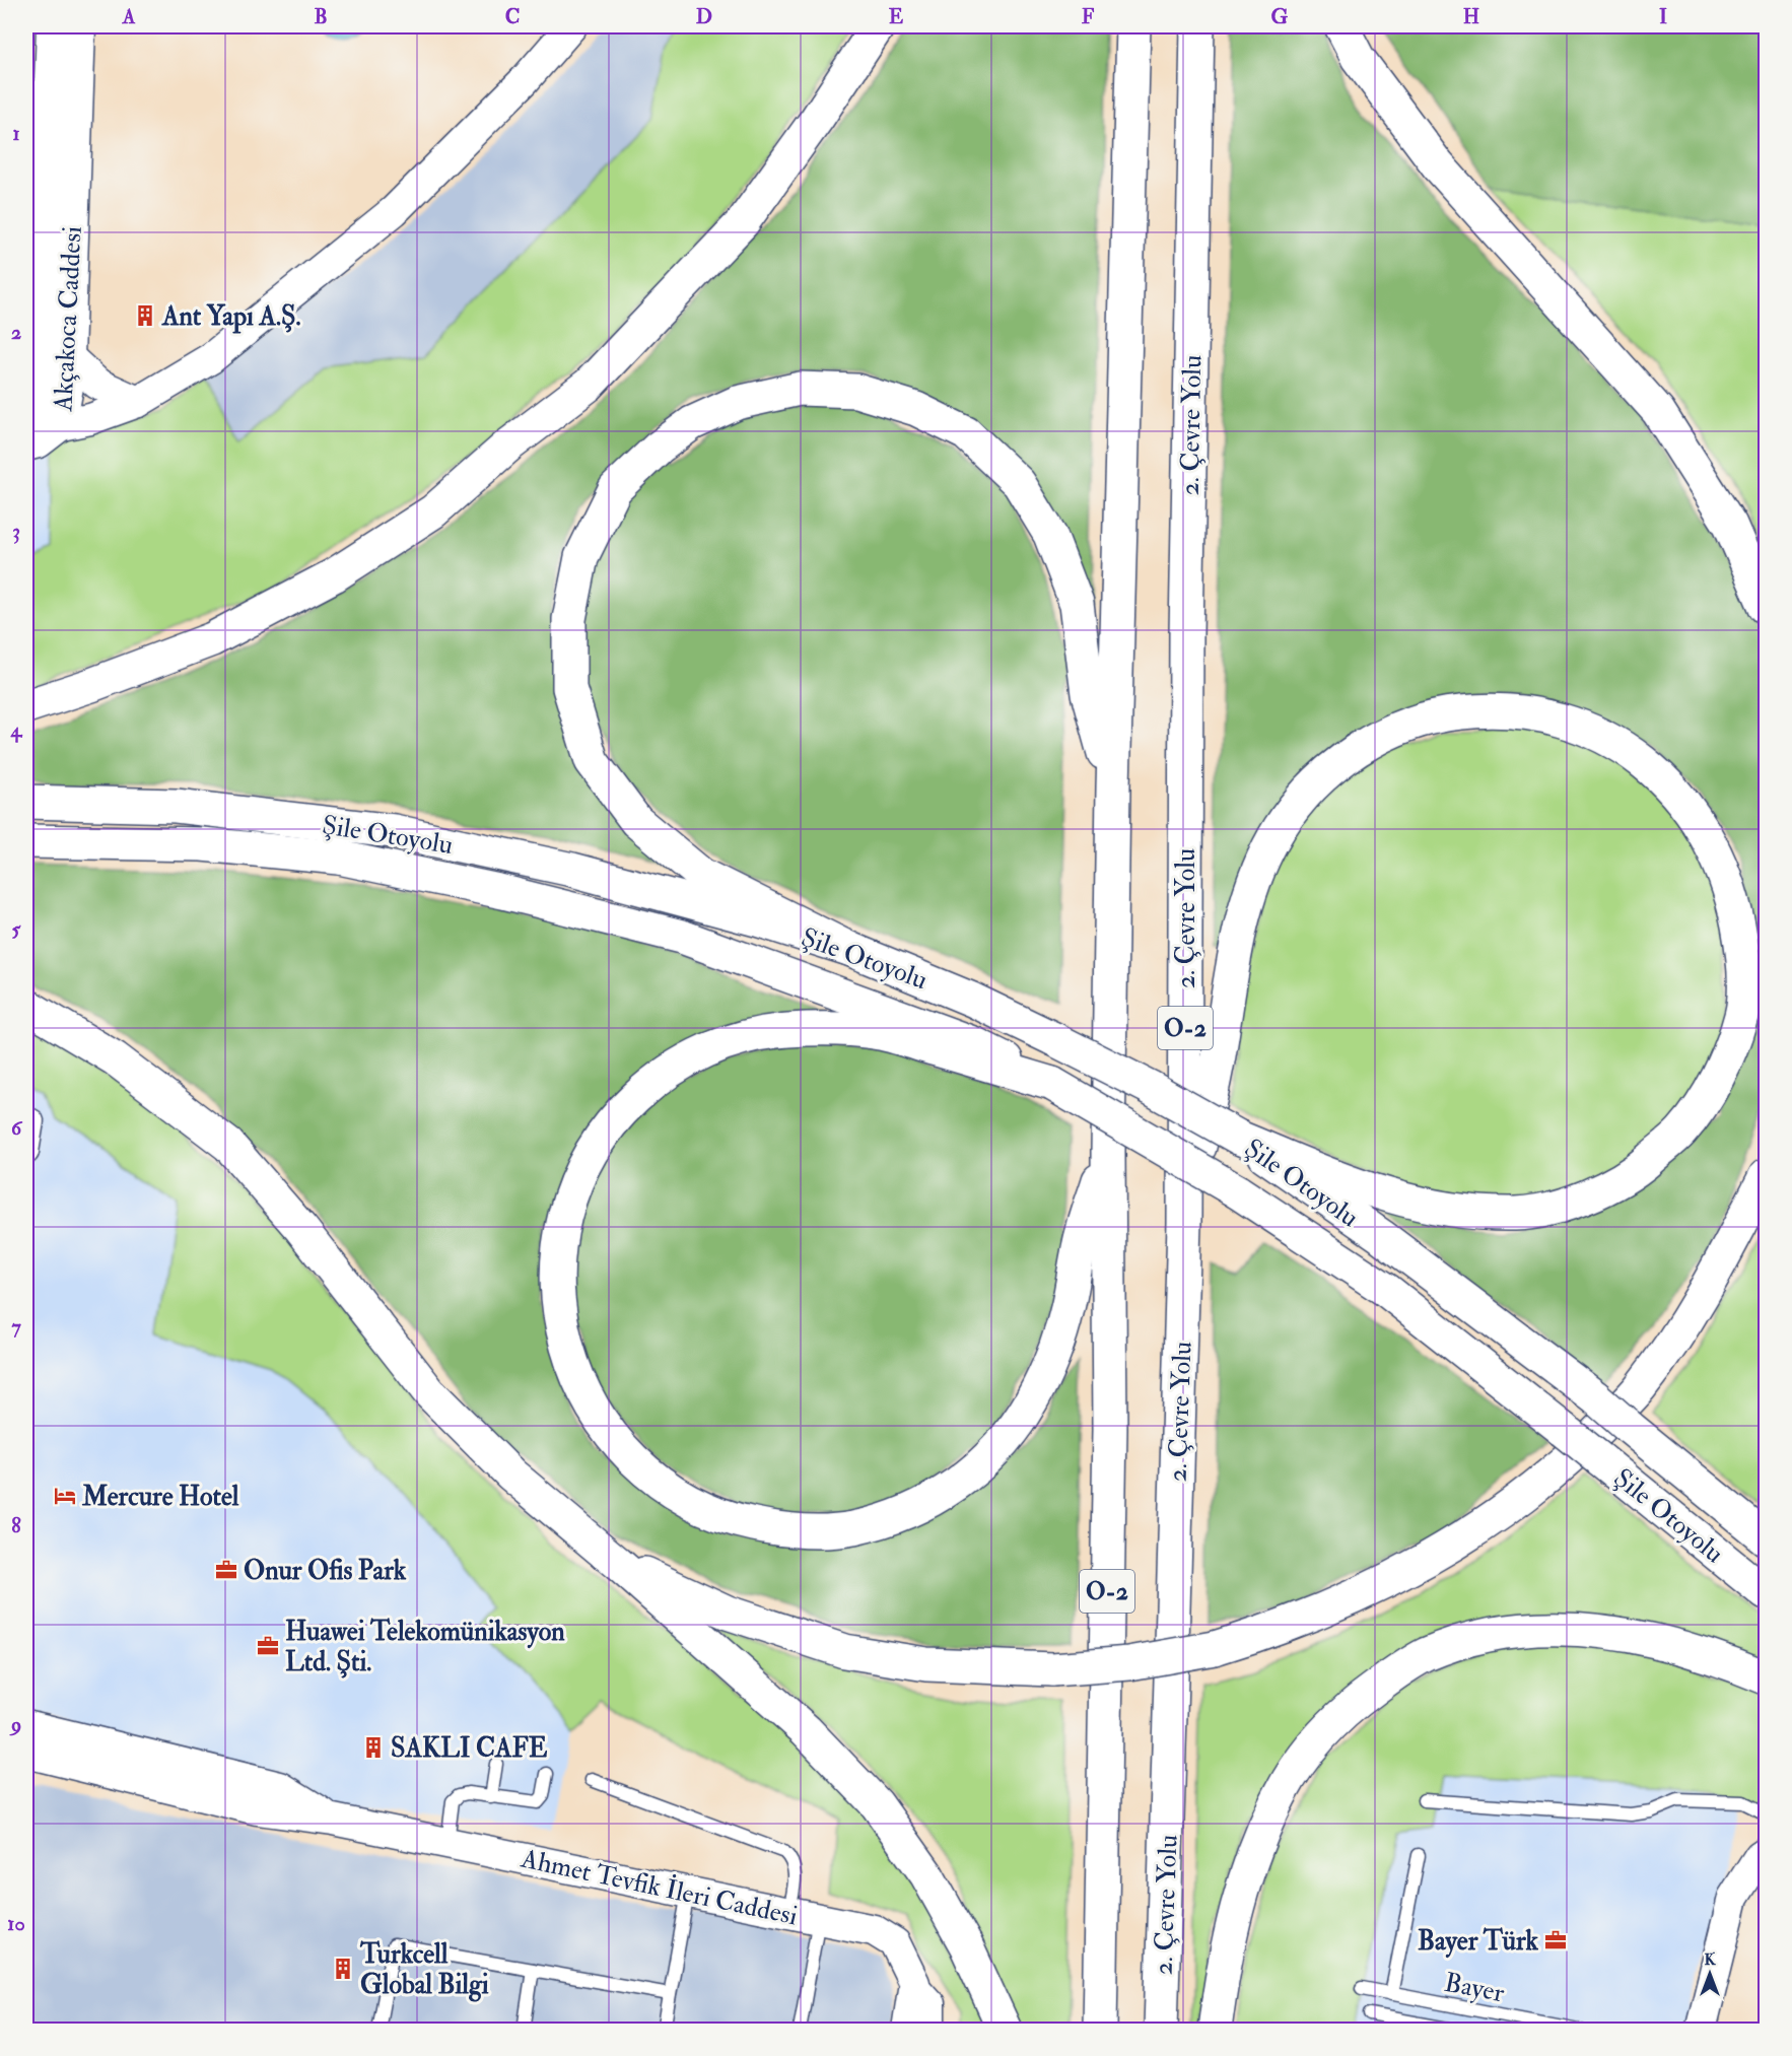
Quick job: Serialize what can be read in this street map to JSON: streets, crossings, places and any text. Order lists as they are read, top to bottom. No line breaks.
{"streets":{"highway":["2. Çevre Yolu","Şile Otoyolu","O-2"],"street":["Akçakoca Caddesi","Ahmet Tevfik İleri Caddesi"],"lane":["Bayer"]},"places":{"building":["Ant Yapı A.Ş.","SAKLI CAFE","Turkcell Global Bilgi"],"hotel":["Mercure Hotel"],"office":["Onur Ofis Park","Huawei Telekomünikasyon Ltd. Şti.","Bayer Türk"]},"north":"top","grid":{"columns":["A","B","C","D","E","F","G","H","I"],"rows":["1","2","3","4","5","6","7","8","9","10"]}}
